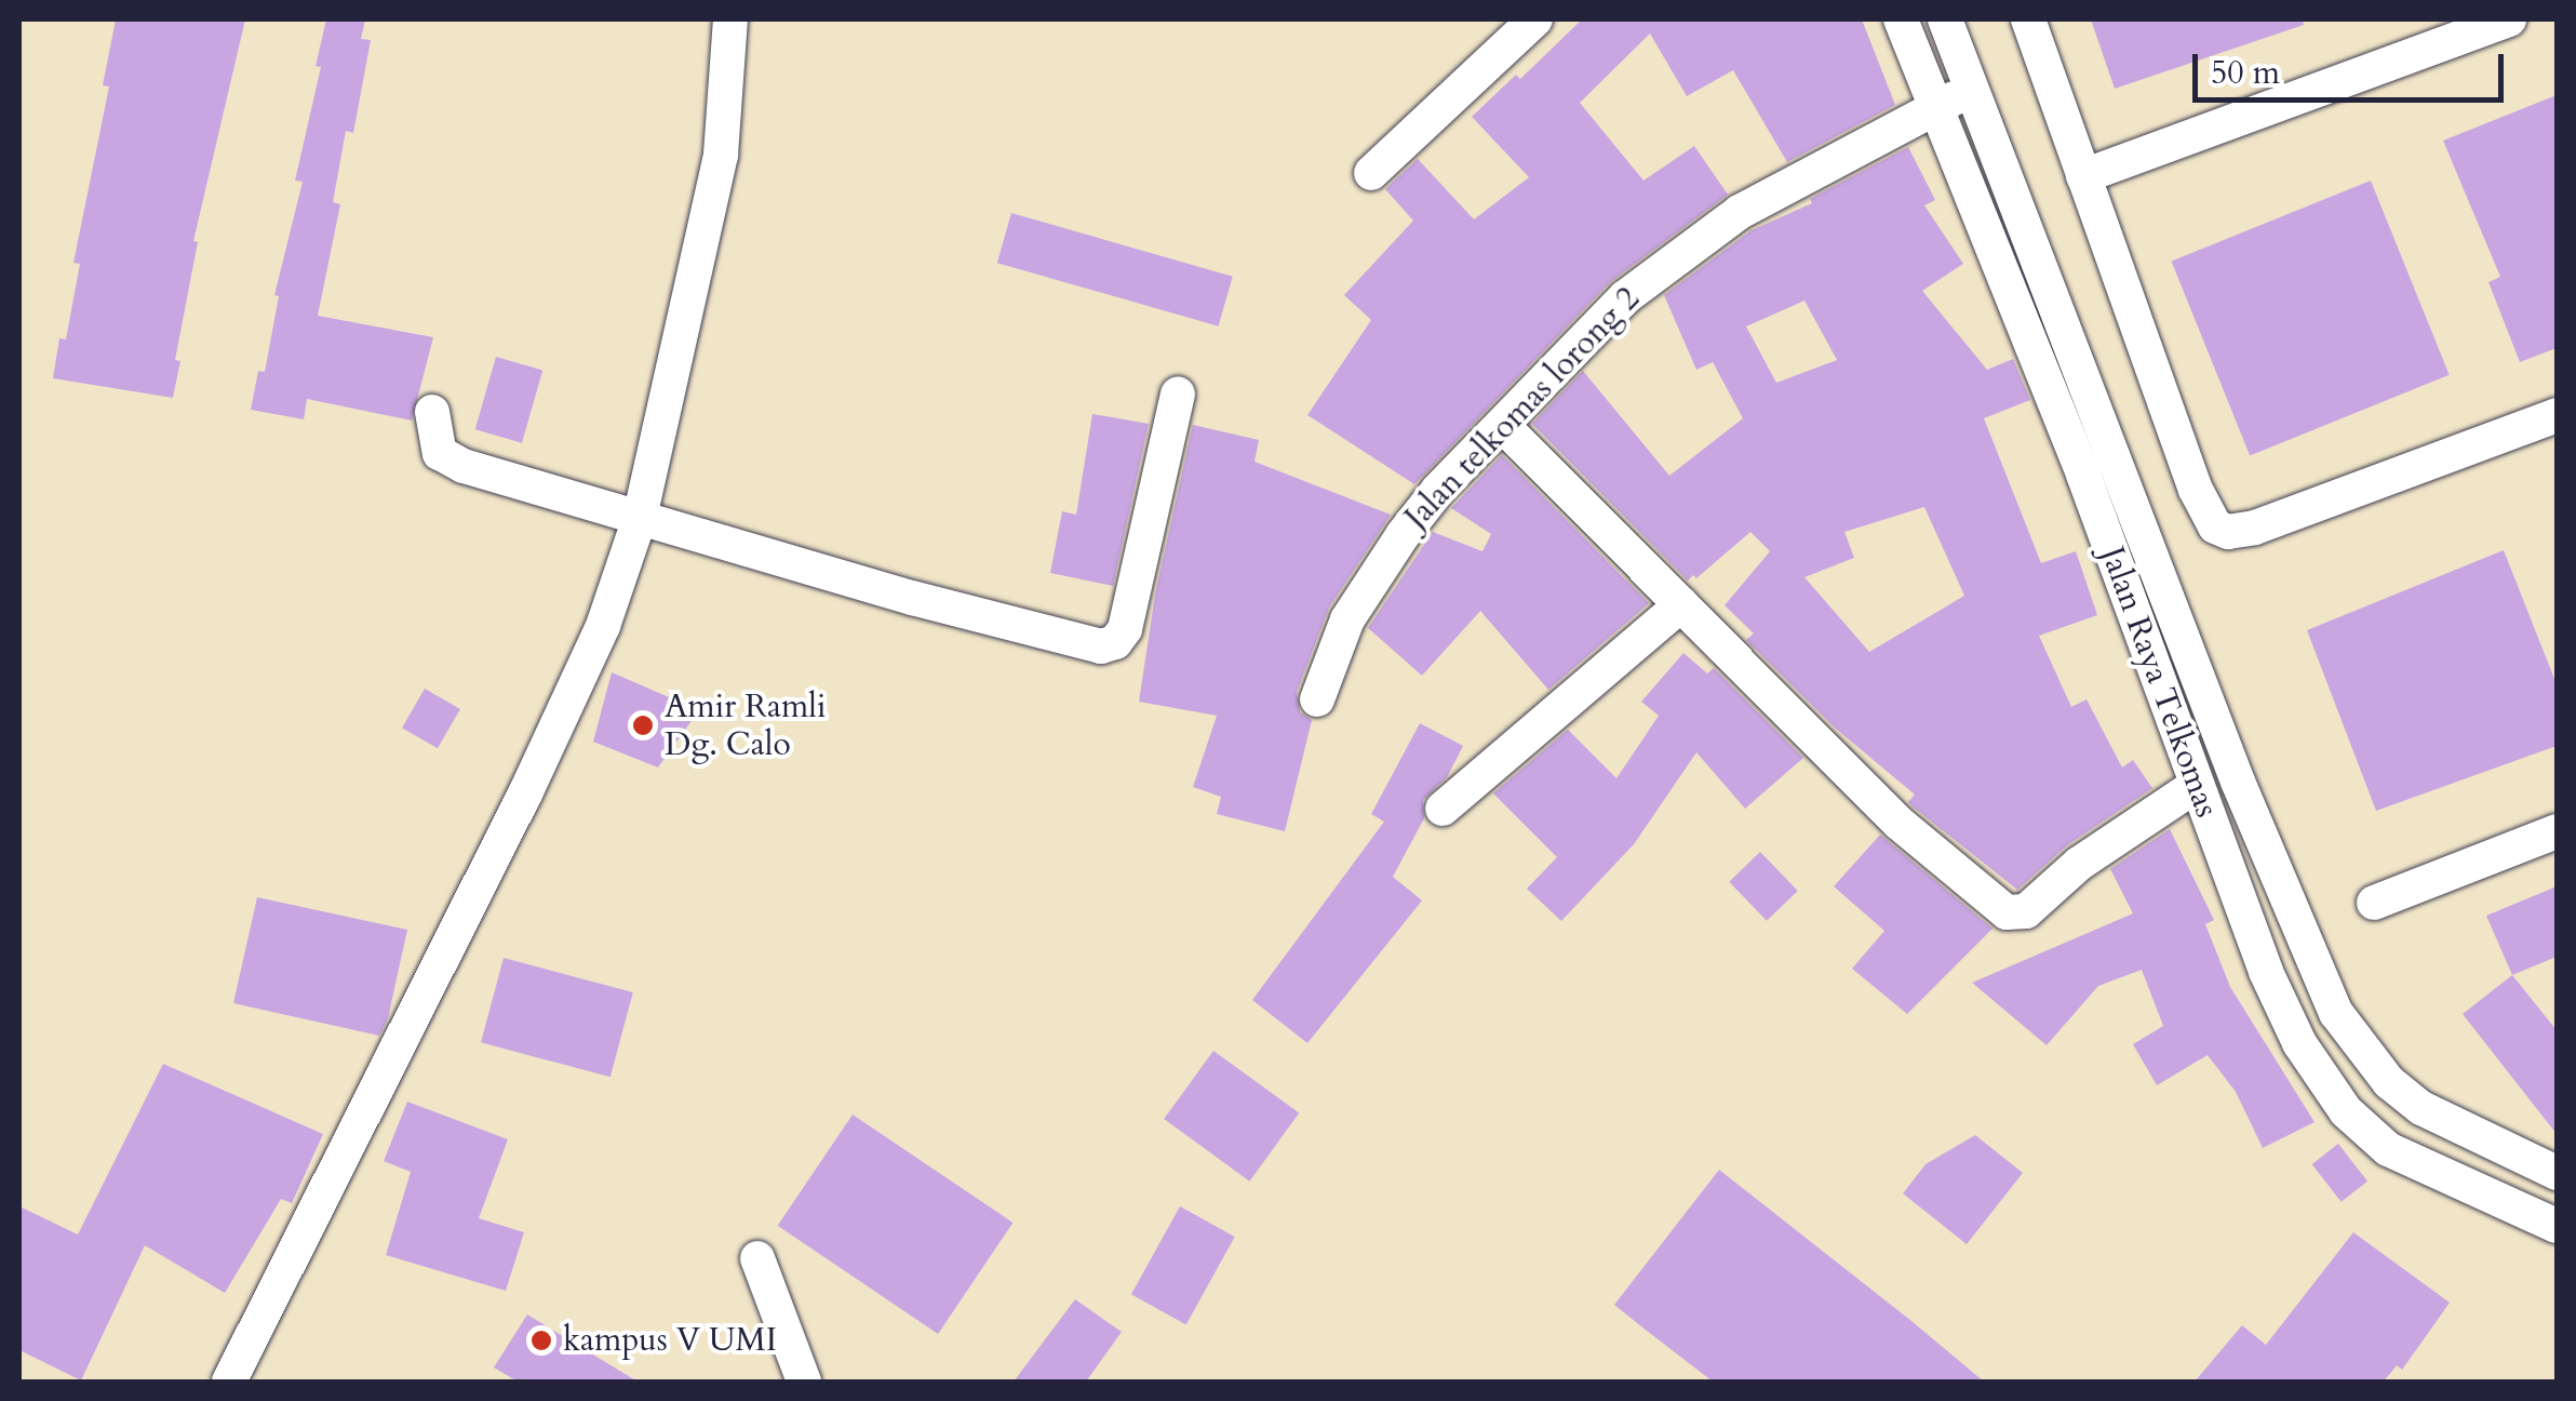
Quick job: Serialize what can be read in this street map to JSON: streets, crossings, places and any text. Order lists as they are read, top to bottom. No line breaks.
{"streets":{"street":["Jalan telkomas lorong 2","Jalan Raya Telkomas"]},"crossings":[["Jalan telkomas lorong 2","Jalan Raya Telkomas"]],"places":["Amir Ramli Dg. Calo","kampus V UMI"],"scale_bar":"50 m"}
